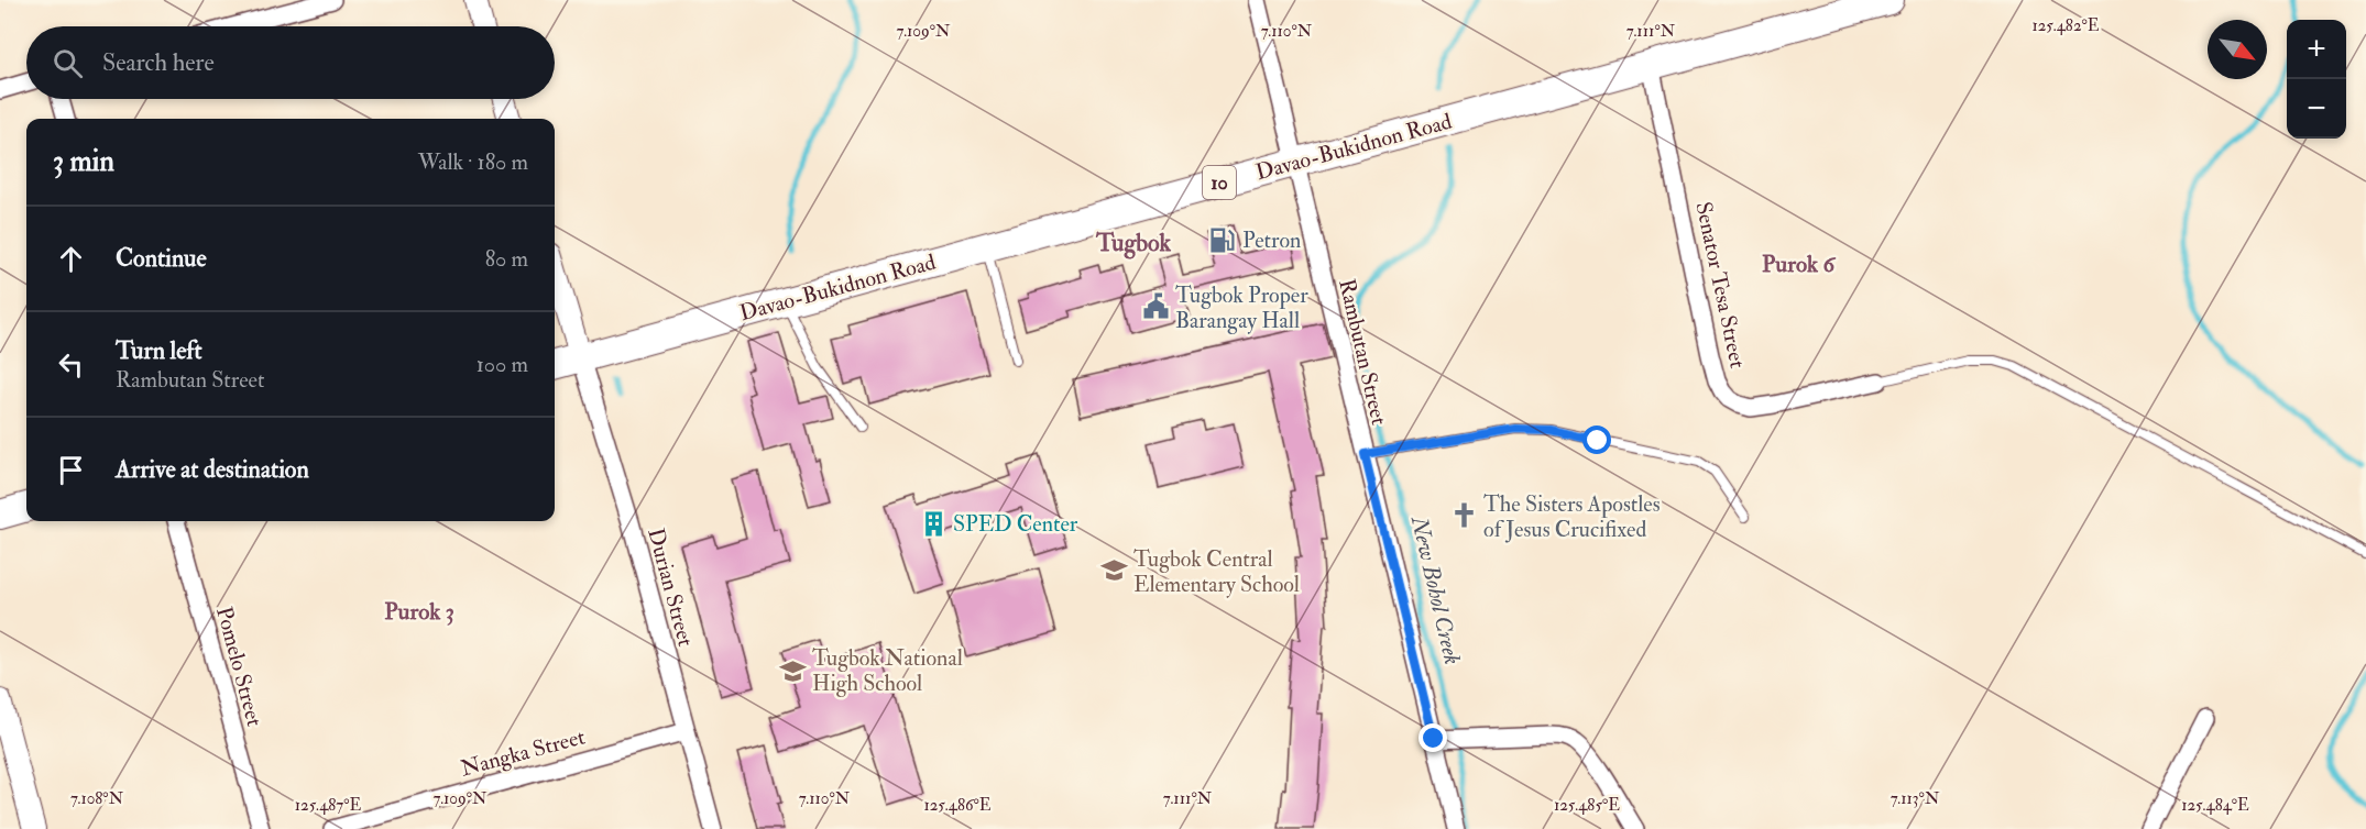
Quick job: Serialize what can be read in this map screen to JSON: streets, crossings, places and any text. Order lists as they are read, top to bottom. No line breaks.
{"streets":{"highway":["Davao-Bukidnon Road","10"],"street":["Senator Tesa Street","Rambutan Street","Durian Street","Pomelo Street","Nangka Street"]},"crossings":[["Davao-Bukidnon Road","Senator Tesa Street"],["Davao-Bukidnon Road","Rambutan Street"],["Davao-Bukidnon Road","Durian Street"],["Durian Street","Nangka Street"]],"districts":["Tugbok","Purok 6","Purok 3"],"water":["New Bohol Creek"],"places":{"fuel station":["Petron"],"public building":["Tugbok Proper Barangay Hall"],"church":["The Sisters Apostles of Jesus Crucifixed"],"building":["SPED Center"],"school or university":["Tugbok Central Elementary School","Tugbok National High School"]},"north":"bottom right","page":{"map_buttons":["+","−"],"search":"Search here","heading":["3 min","Walk · 180 m"],"list":[["Continue","80 m"],["Turn left","Rambutan Street","100 m"],"Arrive at destination"]},"coordinates":["125.482°E","7.109°N","7.110°N","7.111°N","7.108°N","7.113°N","125.487°E","125.486°E","125.485°E","125.484°E"]}
